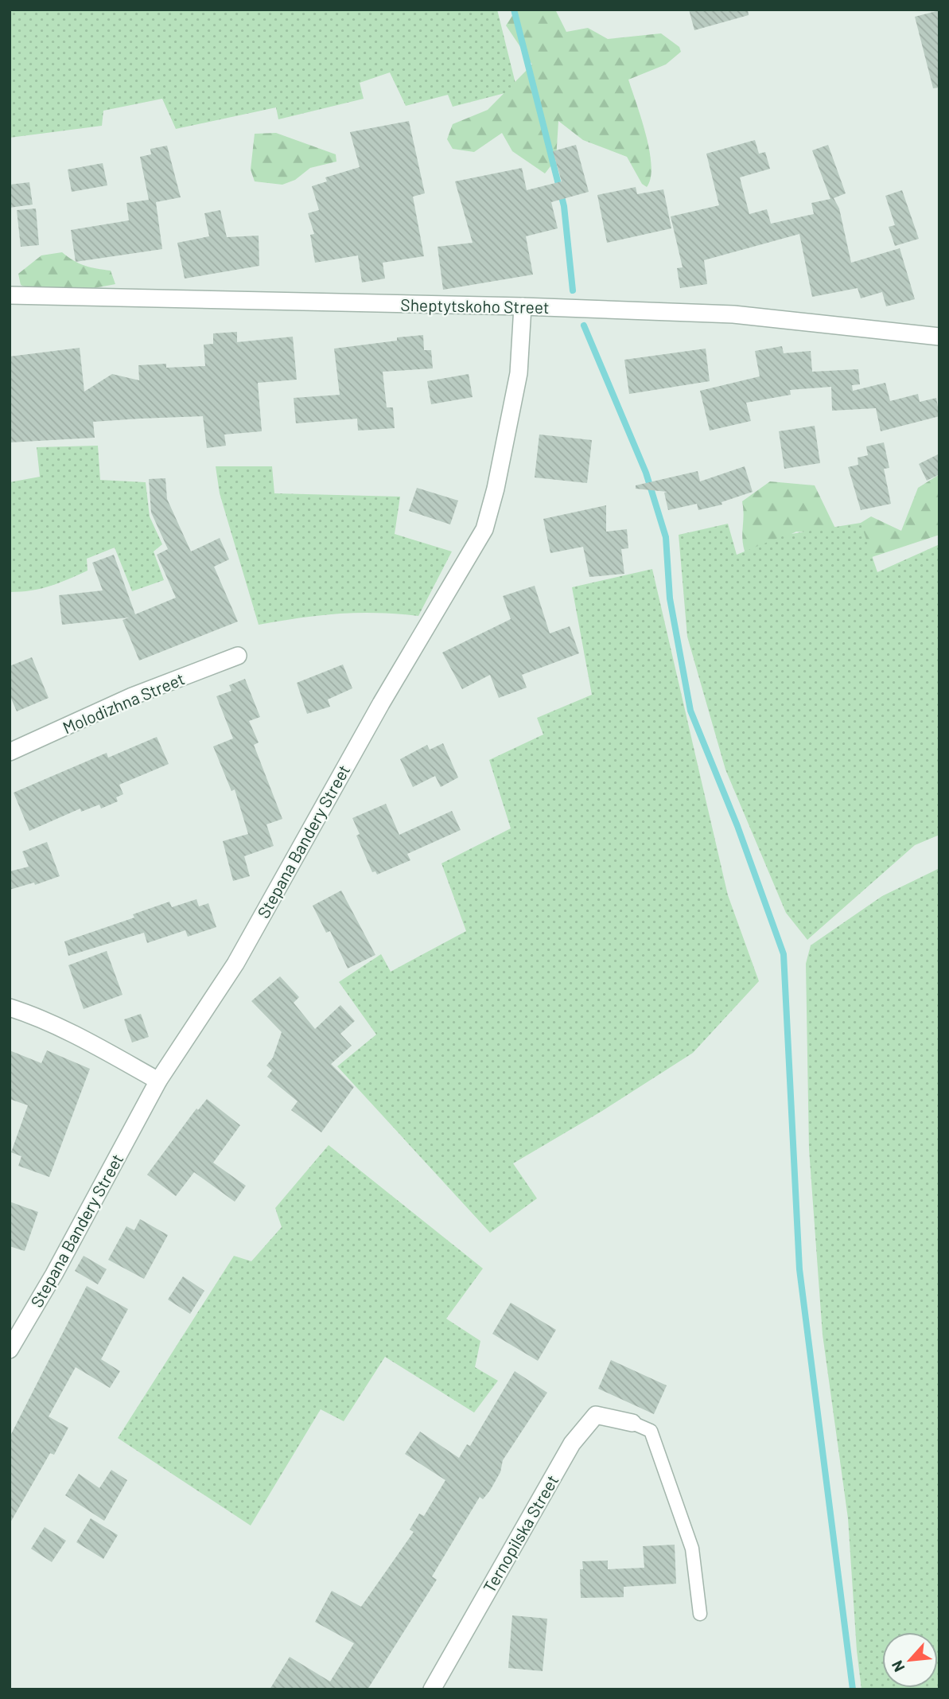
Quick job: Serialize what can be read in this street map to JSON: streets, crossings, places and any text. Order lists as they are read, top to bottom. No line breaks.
{"streets":{"street":["Sheptytskoho Street","Molodizhna Street","Stepana Bandery Street","Ternopilska Street"]},"crossings":[["Sheptytskoho Street","Stepana Bandery Street"]],"north":"bottom left"}
